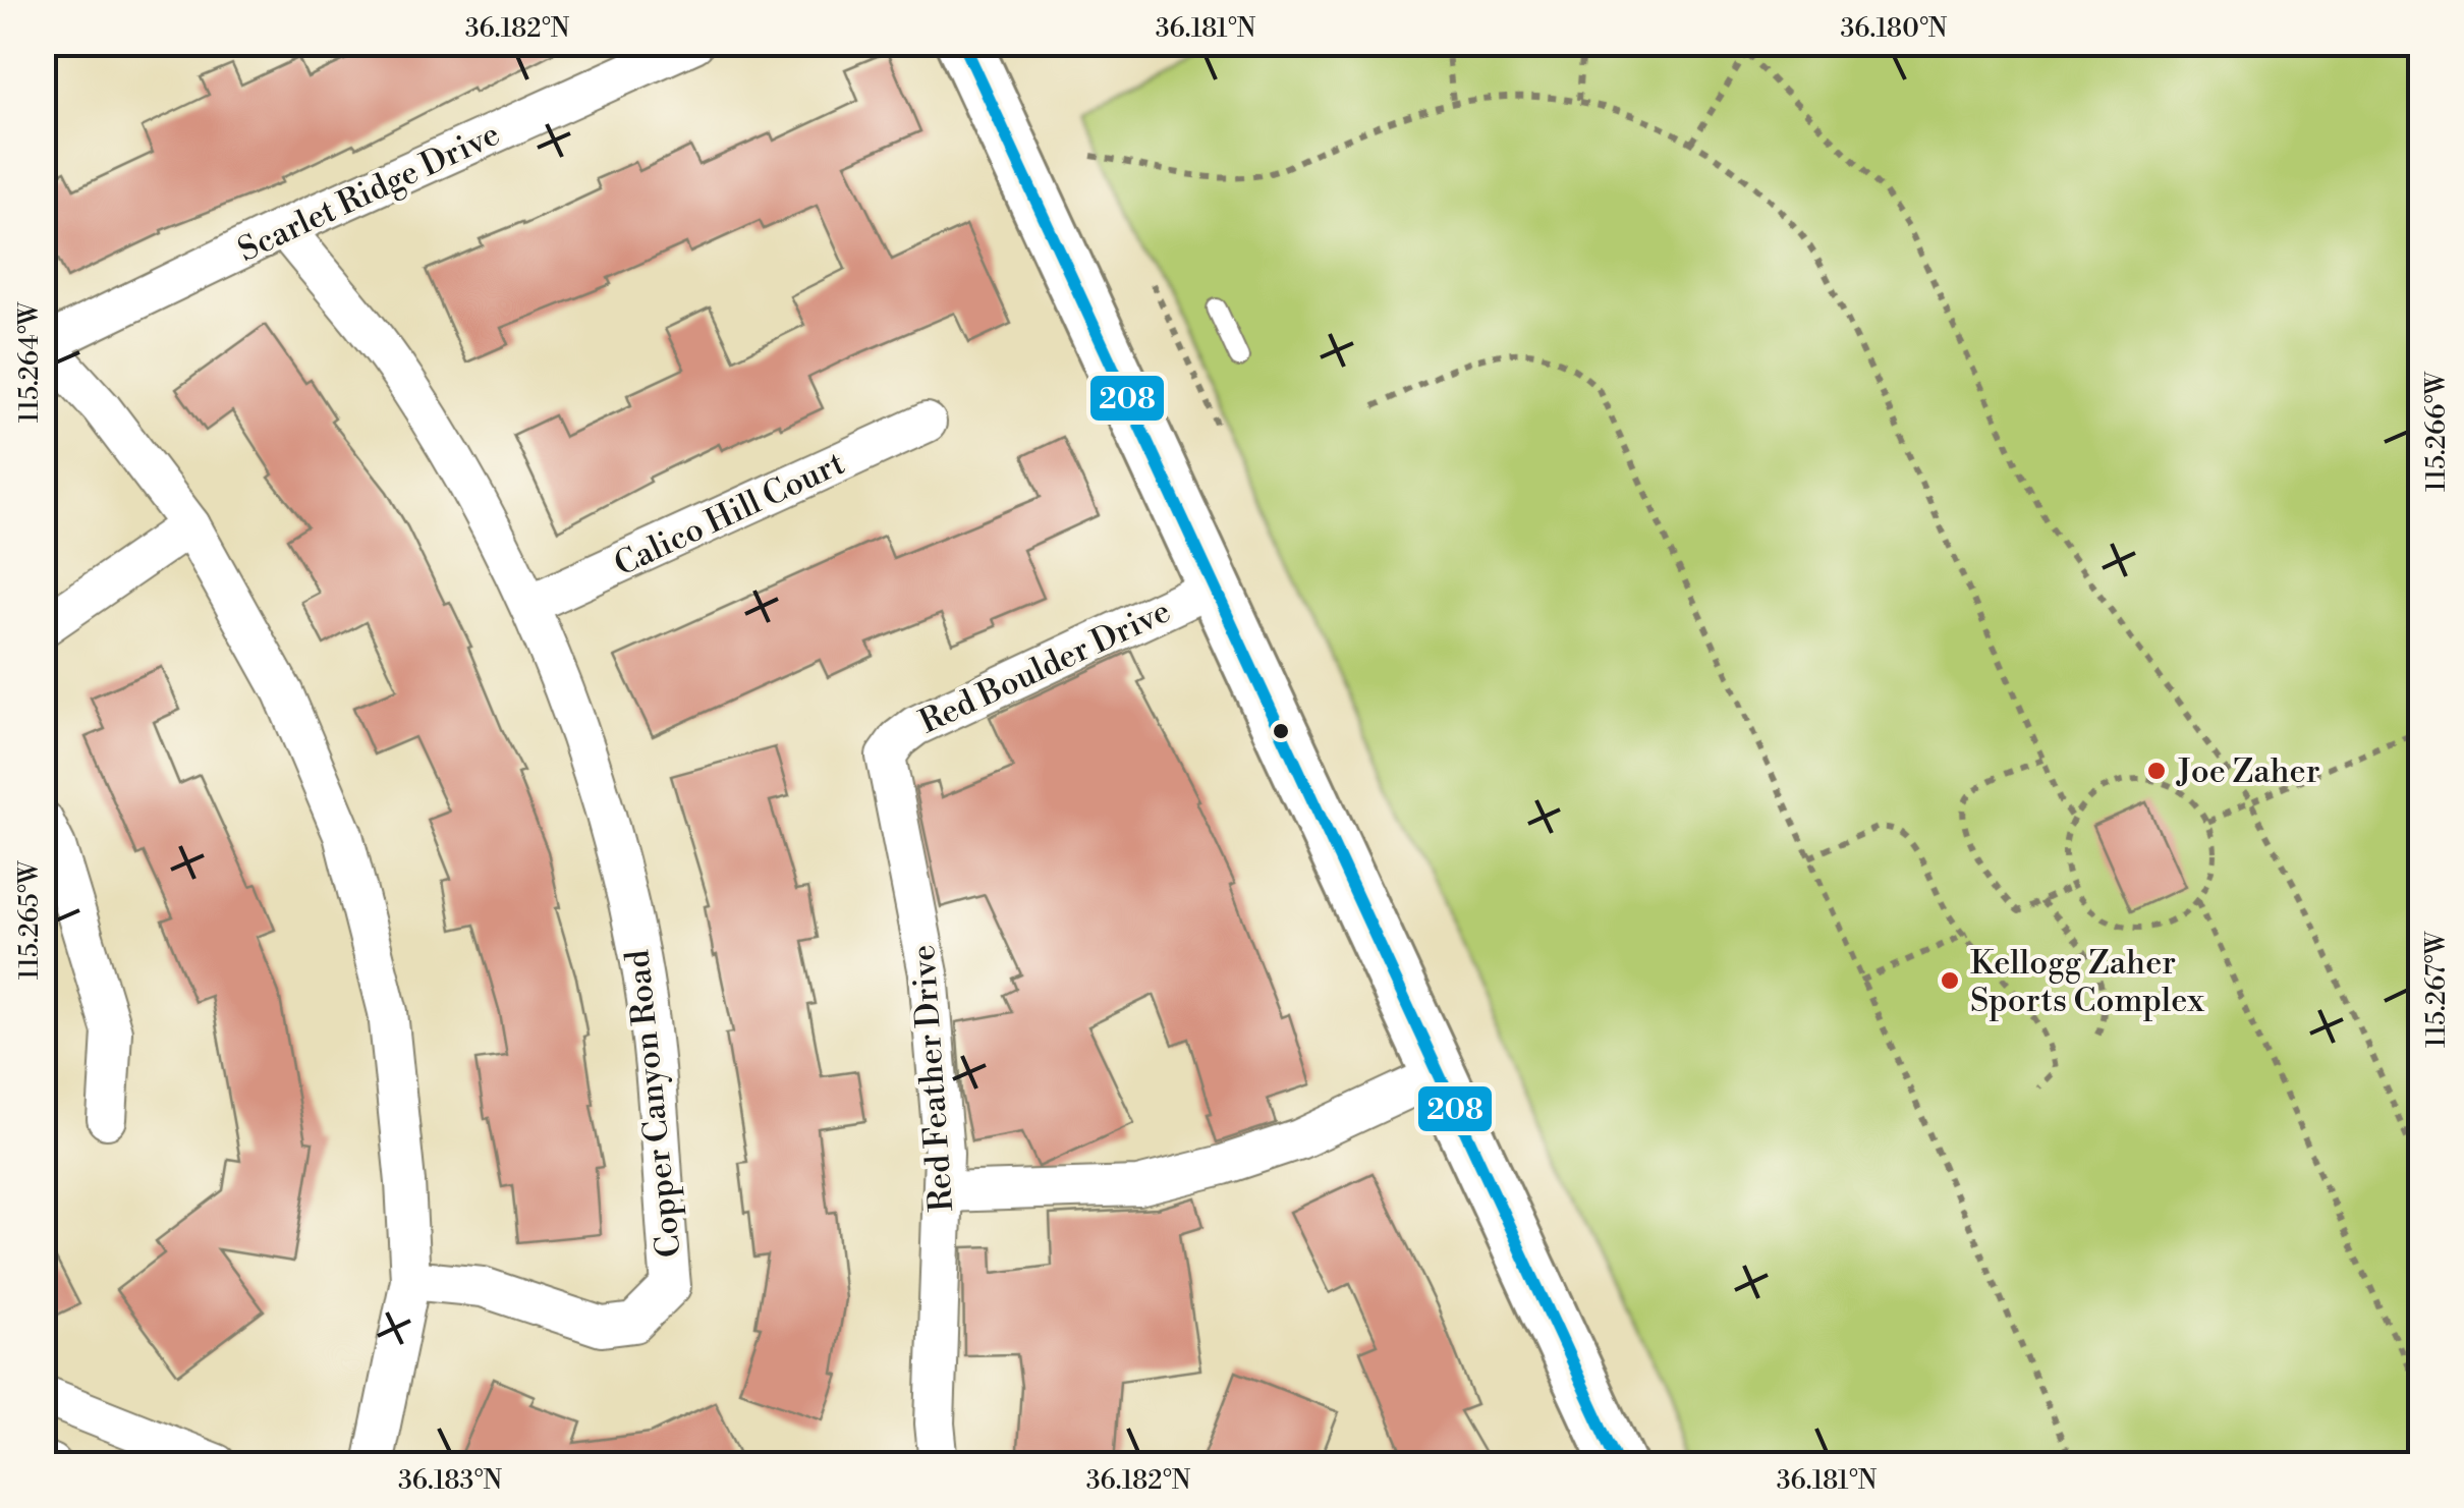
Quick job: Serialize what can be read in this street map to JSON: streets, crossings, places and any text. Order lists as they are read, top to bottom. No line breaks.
{"streets":{"street":["Scarlet Ridge Drive","Calico Hill Court","Red Boulder Drive","Red Feather Drive","Copper Canyon Road"]},"crossings":[["Scarlet Ridge Drive","Copper Canyon Road"],["Calico Hill Court","Copper Canyon Road"],["Red Boulder Drive","Red Feather Drive"]],"places":["Joe Zaher","Kellogg Zaher Sports Complex"],"lines":["transit line 208"],"coordinates":["36.182°N","36.181°N","36.180°N","115.264°W","115.266°W","115.265°W","115.267°W","36.183°N"]}
